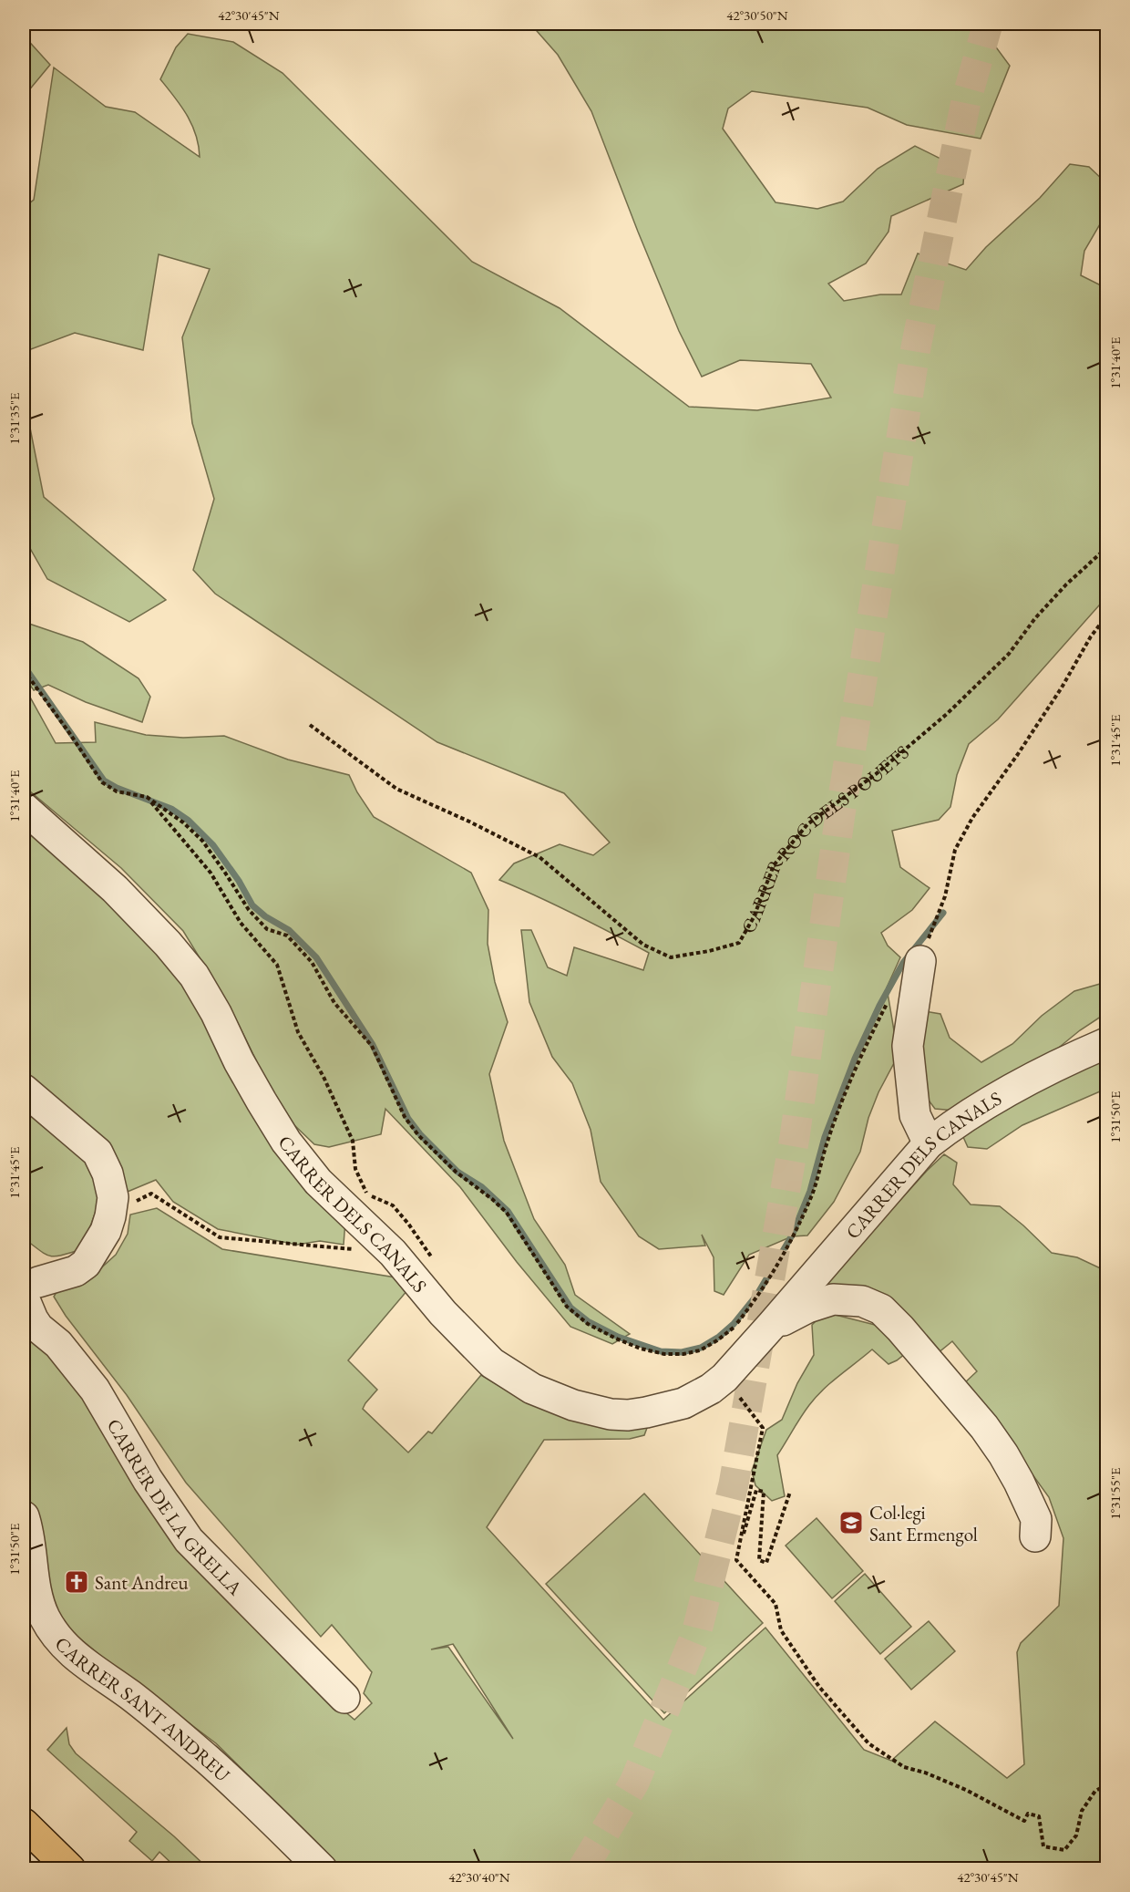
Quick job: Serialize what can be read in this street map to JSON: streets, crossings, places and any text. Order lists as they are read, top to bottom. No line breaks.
{"streets":{"street":["CARRER DELS CANALS","CARRER DE LA GRELLA","CARRER SANT ANDREU"],"path":["CARRER ROC DELS POUETS"]},"places":{"school or university":["Col·legi Sant Ermengol"],"church":["Sant Andreu"]},"coordinates":["42°30'45\"N","42°30'50\"N","1°31'40\"E","1°31'35\"E","1°31'45\"E","1°31'50\"E","1°31'55\"E","42°30'40\"N"]}
